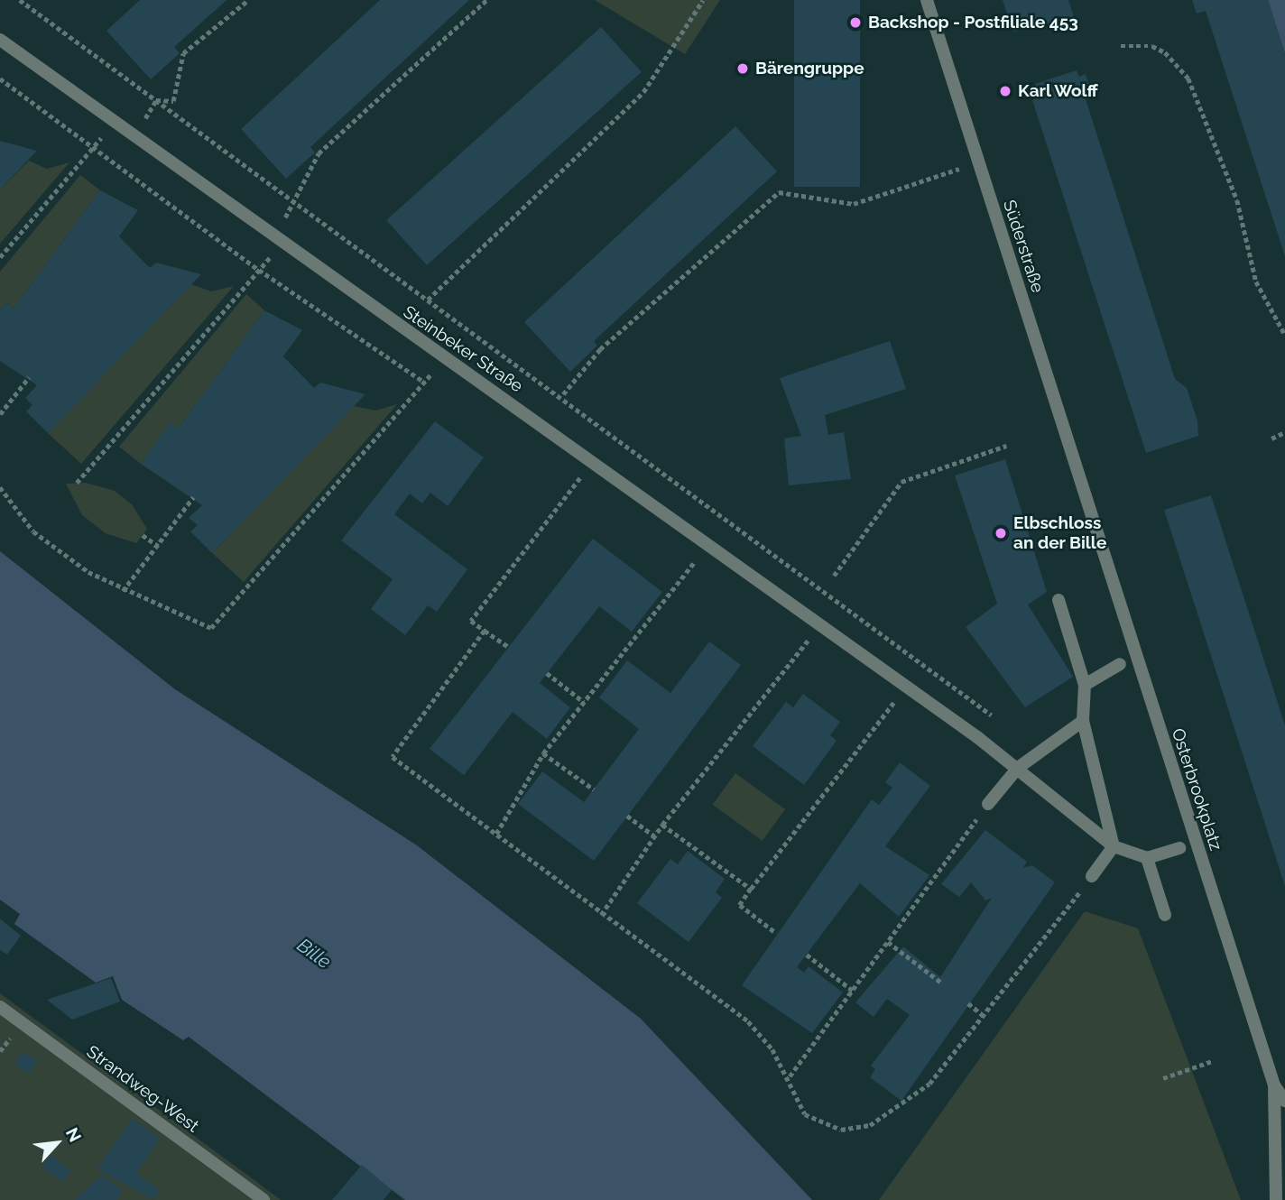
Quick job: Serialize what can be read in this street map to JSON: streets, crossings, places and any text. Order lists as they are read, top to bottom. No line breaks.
{"streets":{"street":["Süderstraße","Steinbeker Straße","Osterbrookplatz","Strandweg-West"]},"crossings":[["Süderstraße","Osterbrookplatz"]],"water":["Bille"],"places":["Backshop - Postfiliale 453","Bärengruppe","Karl Wolff","Elbschloss an der Bille"],"north":"top right"}
